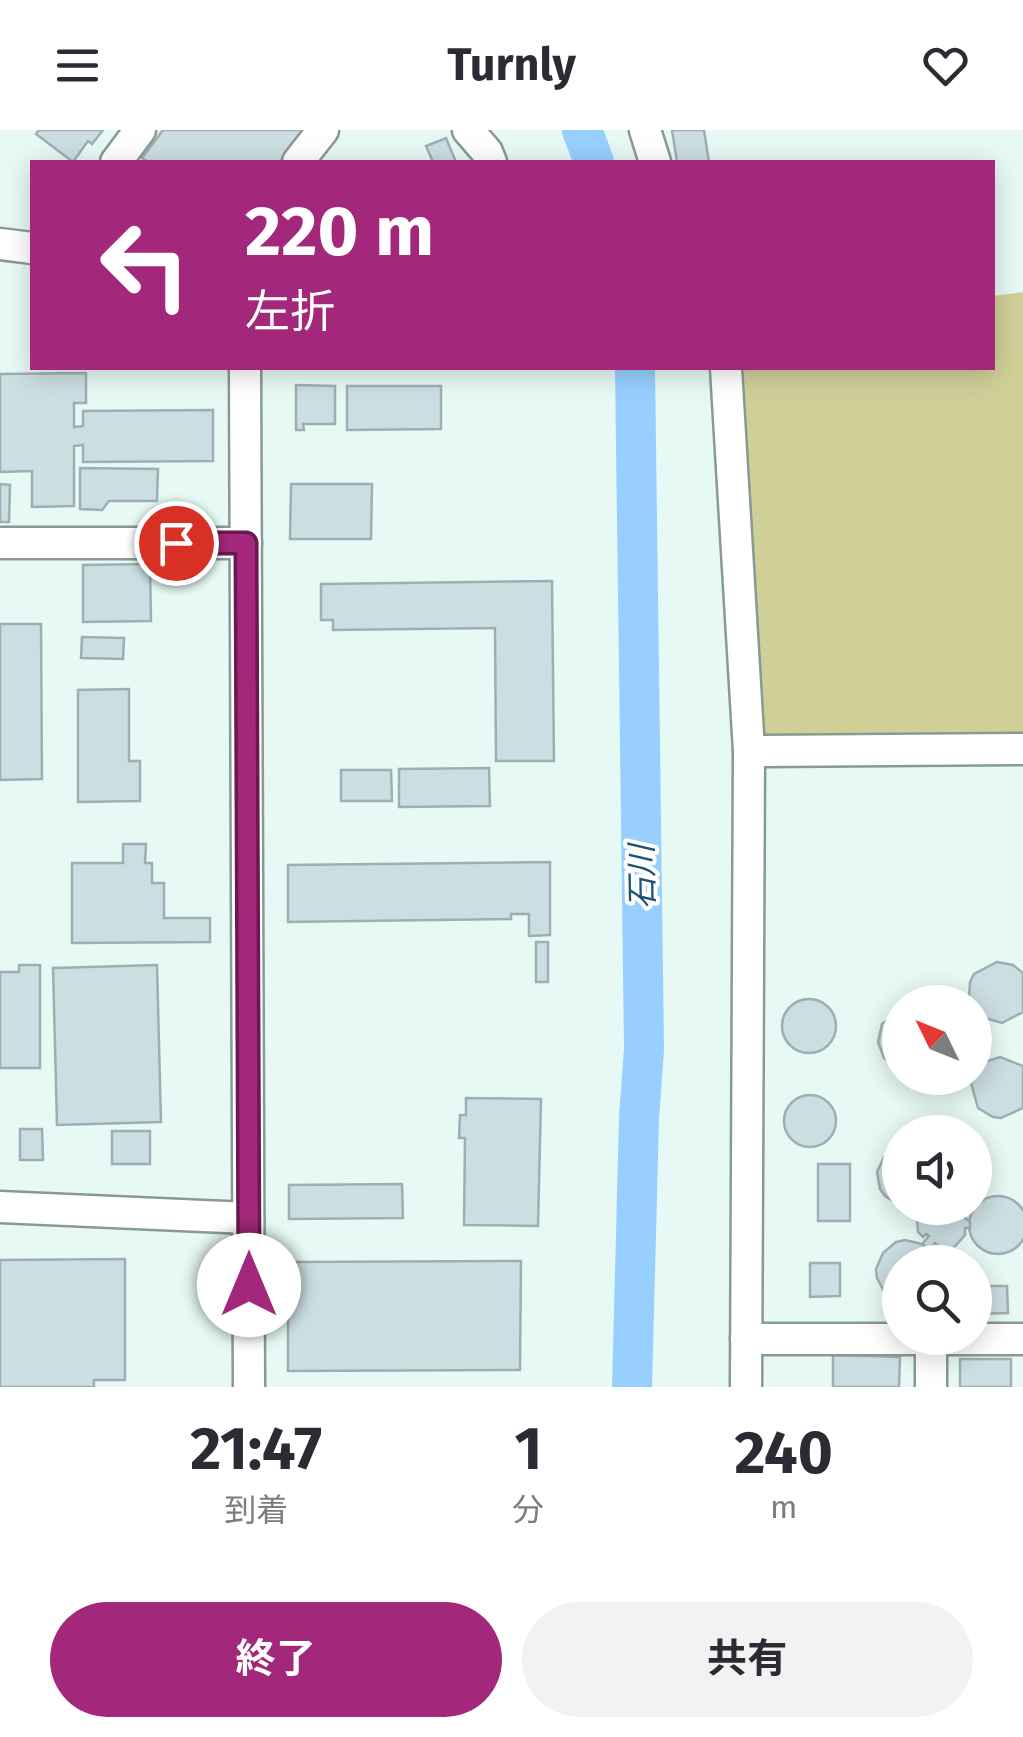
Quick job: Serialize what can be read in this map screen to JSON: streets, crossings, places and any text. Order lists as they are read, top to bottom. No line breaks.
{"water":["石川"],"north":"top left","page":{"header":"Turnly","turn":["220 m","左折"],"eta":["21:47","到着","1","分","240","m"],"buttons":["終了","共有"]}}
